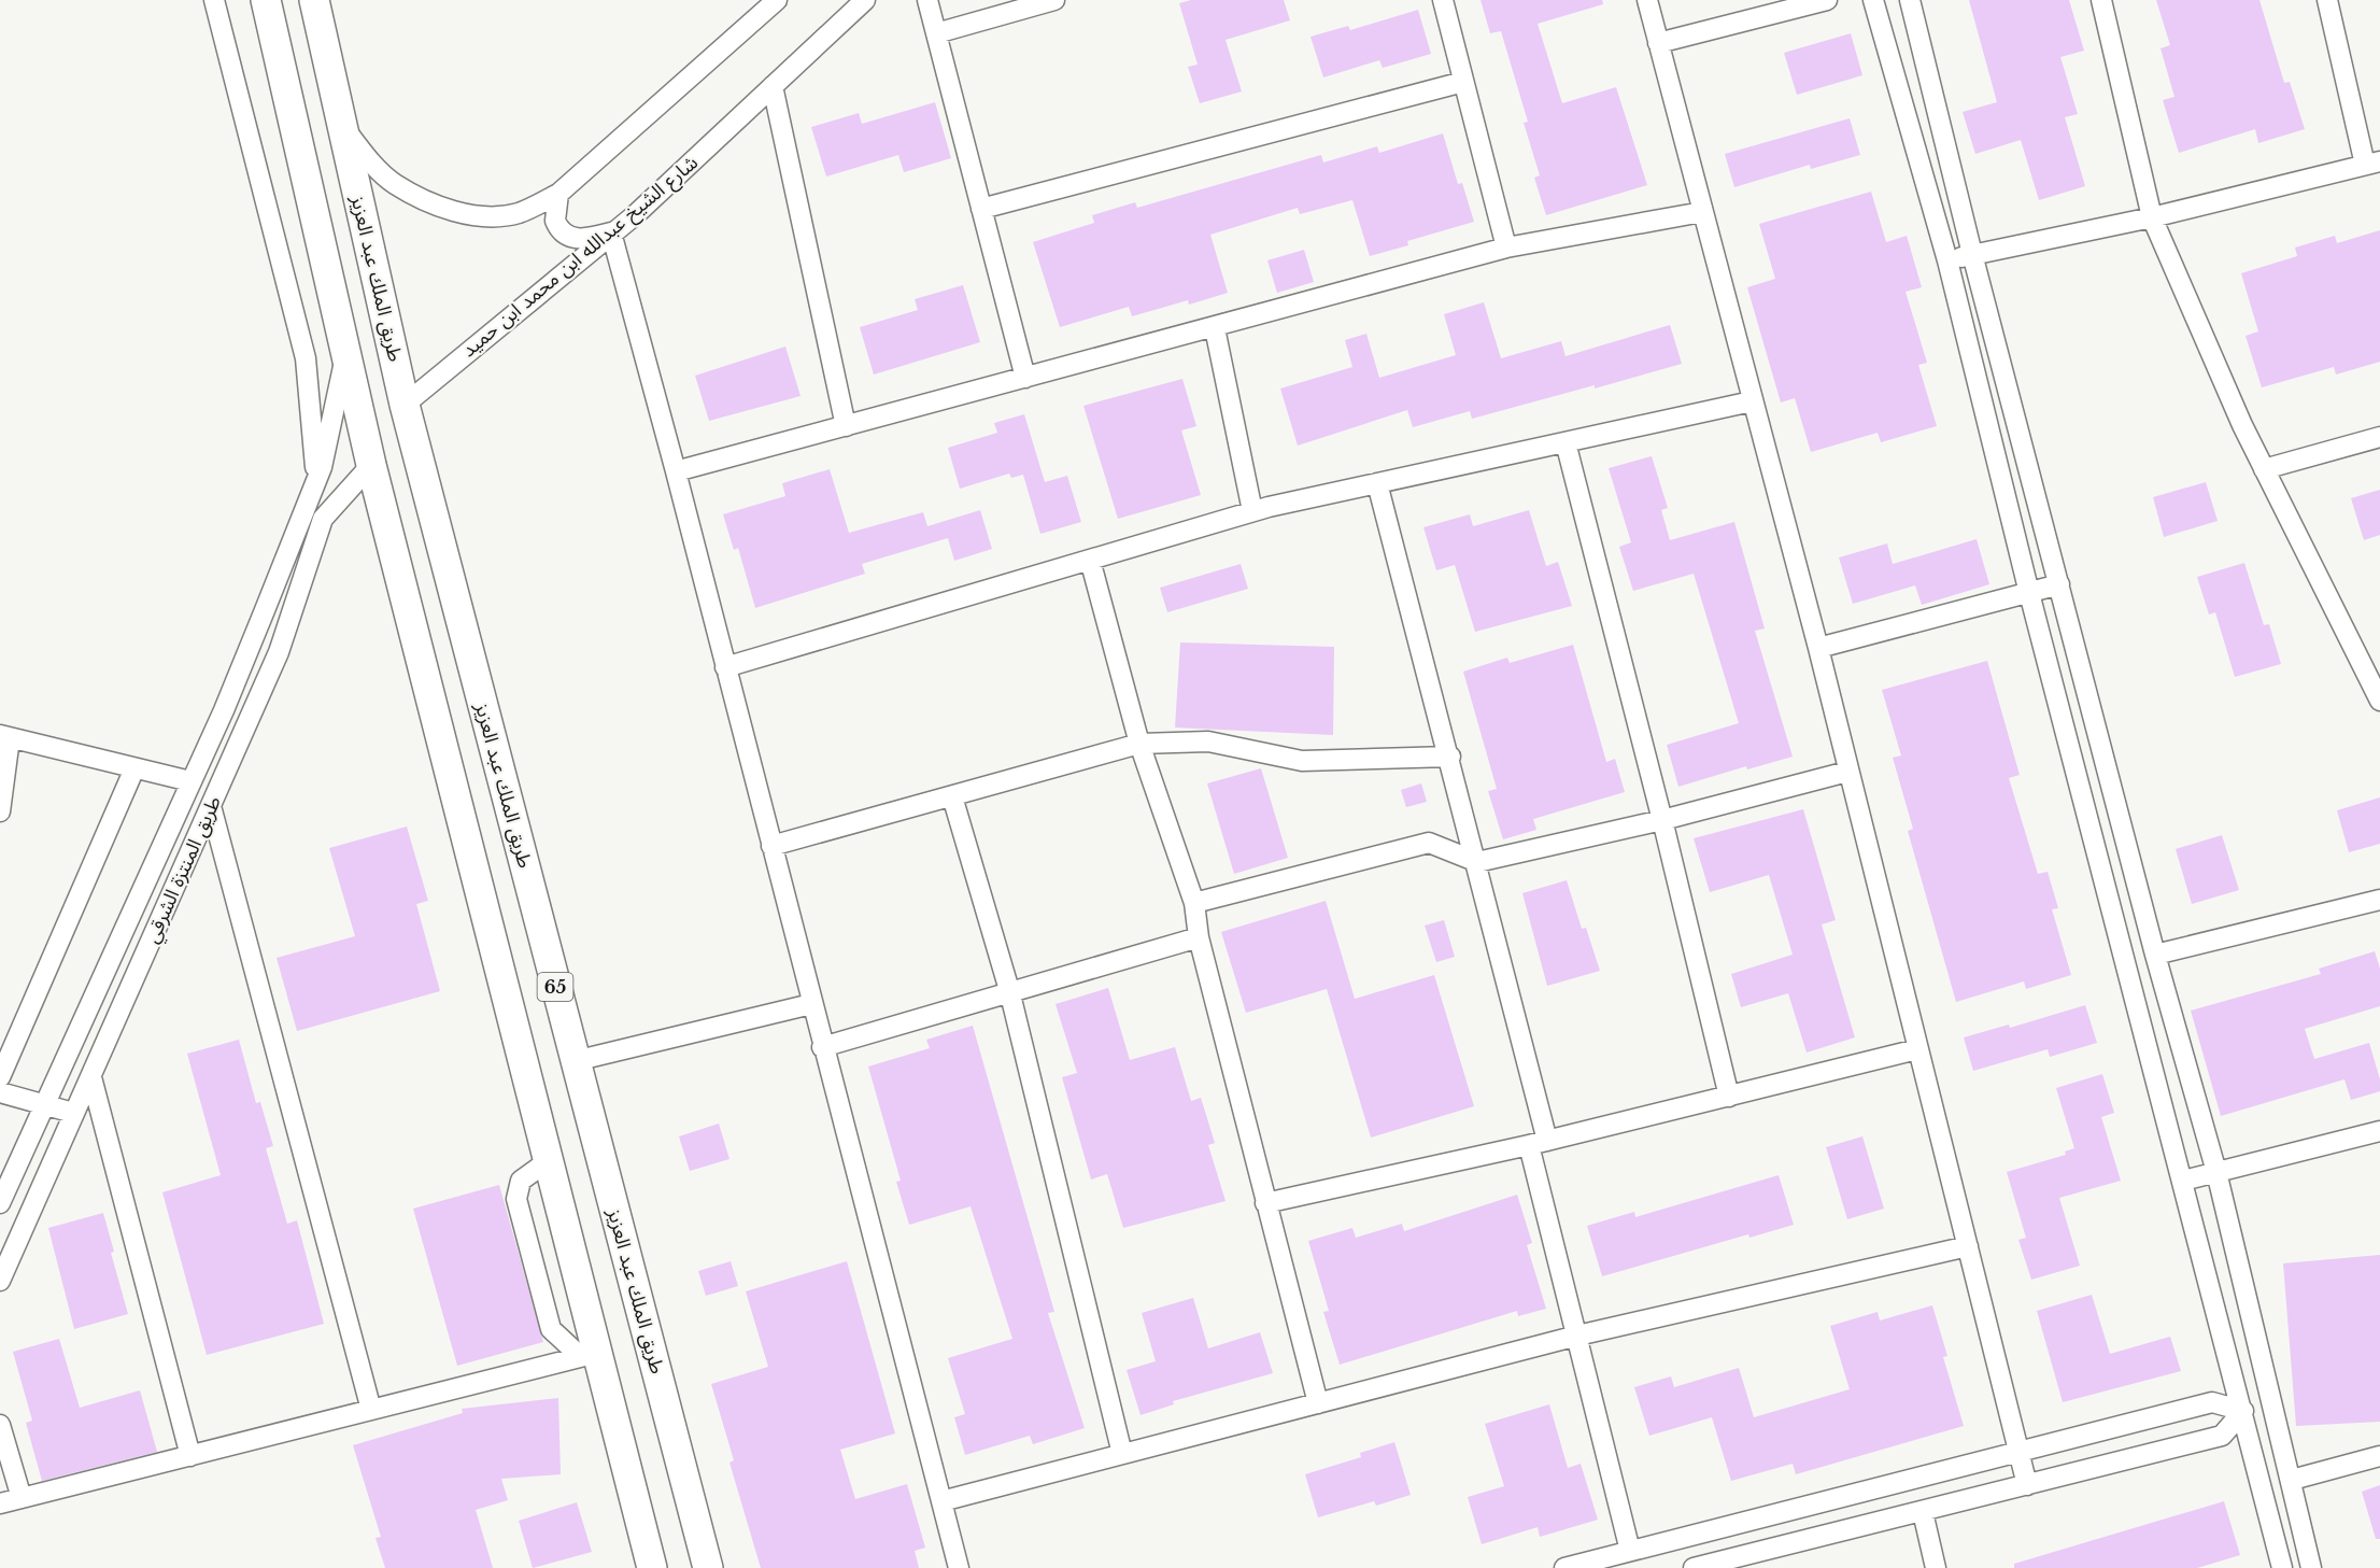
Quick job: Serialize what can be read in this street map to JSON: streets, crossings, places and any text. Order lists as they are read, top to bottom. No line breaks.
{"streets":{"highway":["طريق الملك عبد العزيز","65"],"street":["شارع الشيخ عبدالله ابن محمد ابن حميد","طريق المنتزة الشرقي"]},"crossings":[["شارع الشيخ عبدالله ابن محمد ابن حميد","طريق الملك عبد العزيز"],["طريق المنتزة الشرقي","65"]]}
